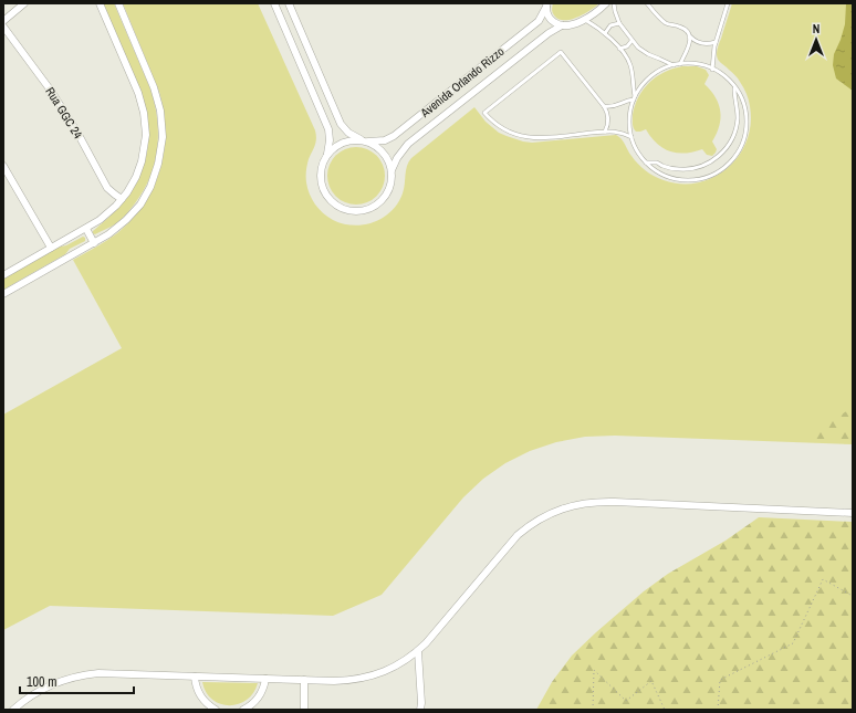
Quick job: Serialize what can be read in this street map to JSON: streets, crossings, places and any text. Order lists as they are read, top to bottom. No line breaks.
{"streets":{"street":["Avenida Orlando Rizzo","Rua GGC 24"]},"scale_bar":"100 m","north":"top"}
